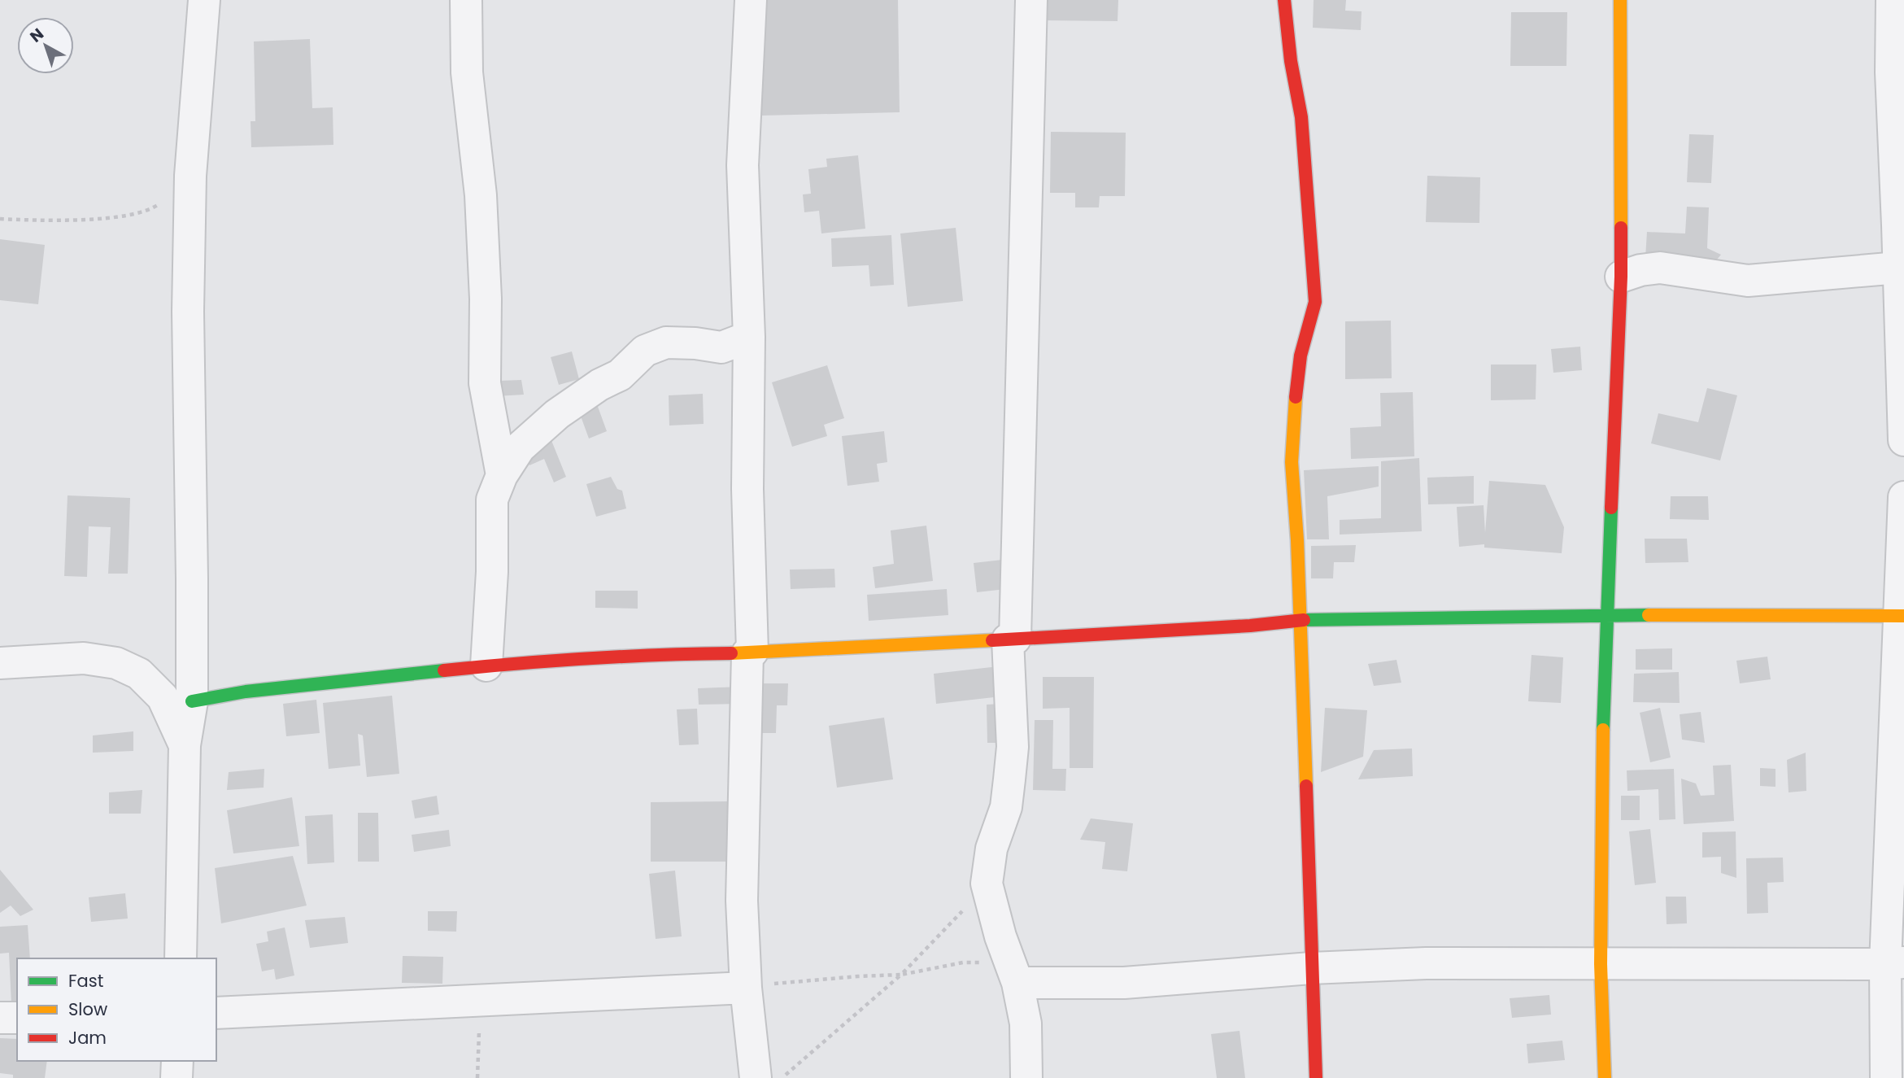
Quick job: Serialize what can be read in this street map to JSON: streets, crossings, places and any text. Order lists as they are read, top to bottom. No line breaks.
{"legend":["Fast","Slow","Jam"],"north":"top left"}
